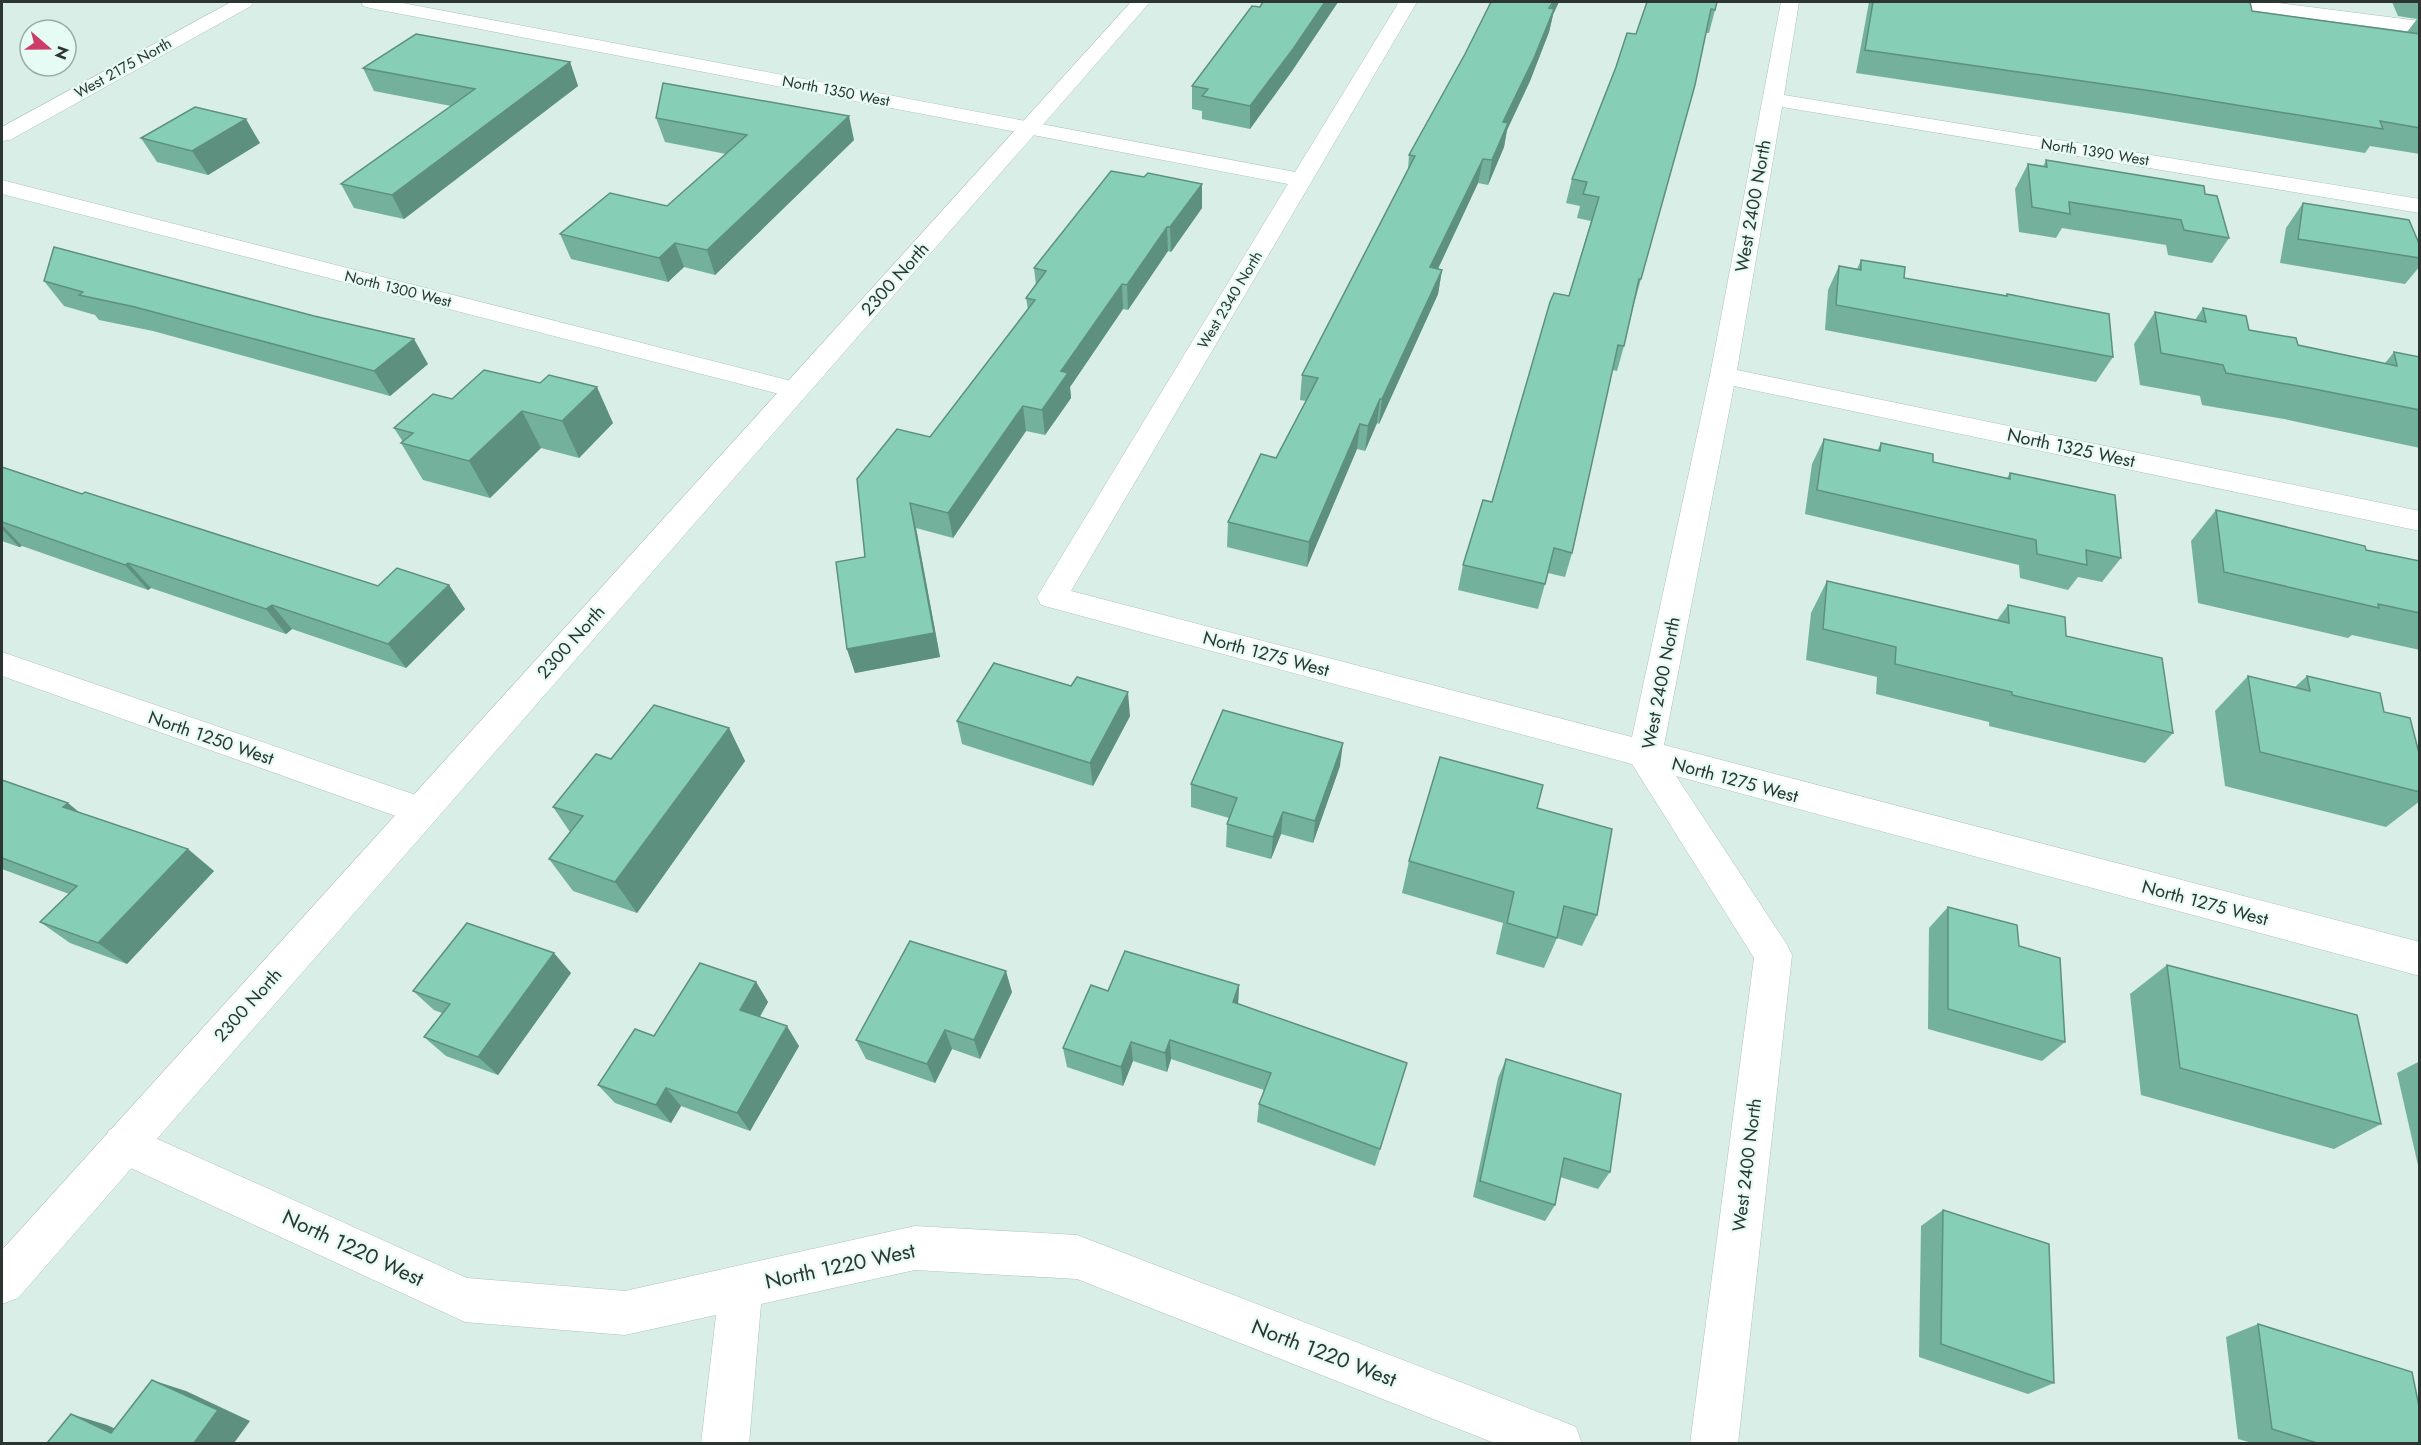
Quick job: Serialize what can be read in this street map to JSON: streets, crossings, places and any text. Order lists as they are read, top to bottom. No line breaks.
{"streets":{"street":["West 2175 North","North 1350 West","North 1390 West","West 2400 North","2300 North","North 1300 West","West 2340 North","North 1325 West","North 1275 West","North 1250 West","North 1220 West"]},"crossings":[["North 1350 West","2300 North"],["North 1350 West","West 2340 North"],["North 1390 West","West 2400 North"],["West 2400 North","North 1325 West"],["West 2400 North","North 1275 West"],["2300 North","North 1300 West"],["2300 North","North 1250 West"],["2300 North","North 1220 West"],["West 2340 North","North 1275 West"]],"north":"right"}
